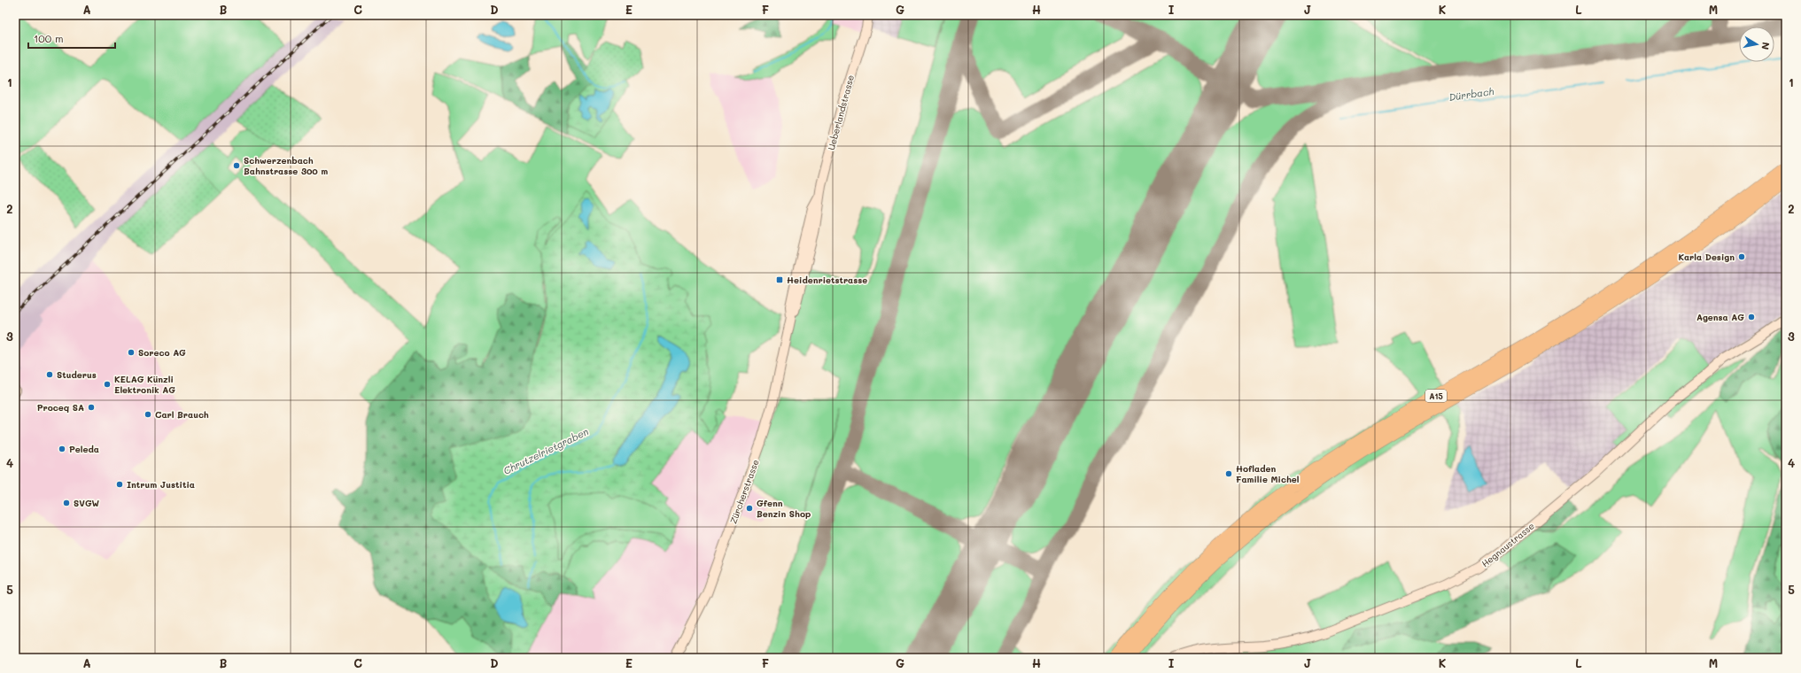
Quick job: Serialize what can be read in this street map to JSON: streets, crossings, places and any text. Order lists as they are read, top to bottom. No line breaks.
{"streets":{"highway":["A15"],"street":["Ueberlandstrasse","Zürcherstrasse","Hegnaustrasse"]},"crossings":[["Ueberlandstrasse","Zürcherstrasse"]],"water":["Dürrbach","Chrutzelrietgraben"],"places":{"other":["Schwerzenbach Bahnstrasse 300 m","Karla Design","Agensa AG","Soreco AG","Studerus","KELAG Künzli Elektronik AG","Proceq SA","Carl Brauch","Peleda","Hofladen Familie Michel","Intrum Justitia","SVGW","Gfenn Benzin Shop"],"transit":["Heidenrietstrasse"]},"scale_bar":"100 m","north":"right","grid":{"columns":["A","B","C","D","E","F","G","H","I","J","K","L","M"],"rows":["1","2","3","4","5"]}}
